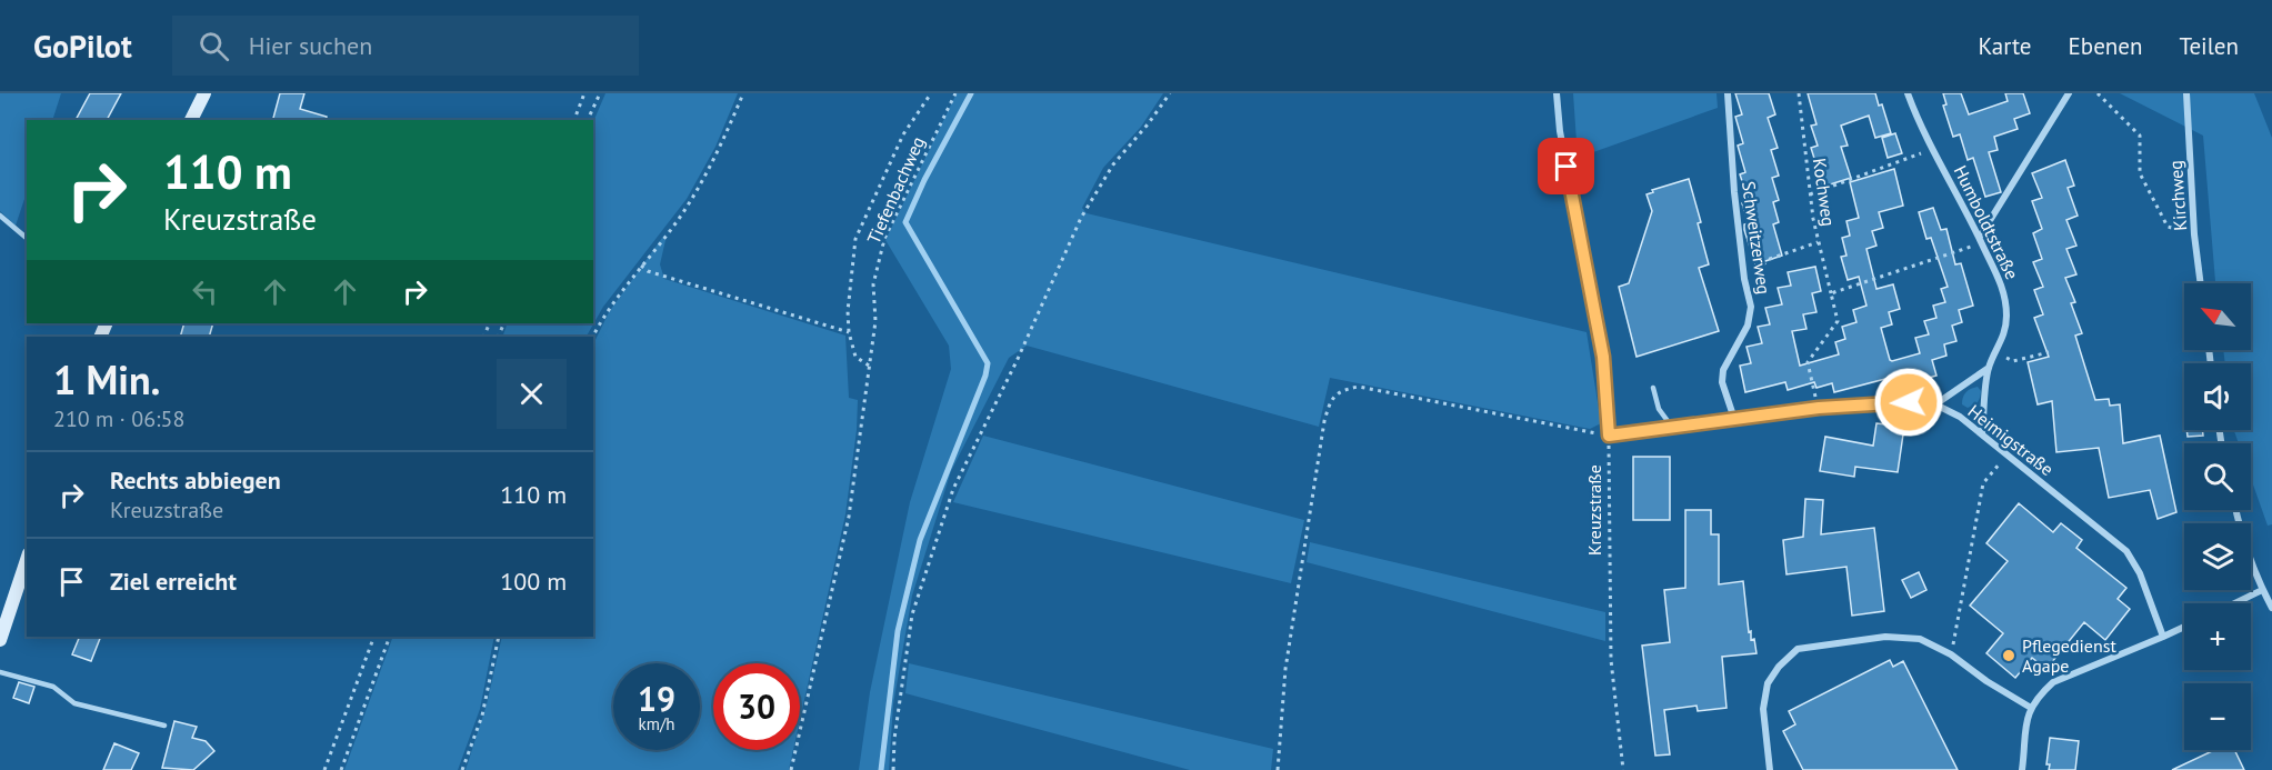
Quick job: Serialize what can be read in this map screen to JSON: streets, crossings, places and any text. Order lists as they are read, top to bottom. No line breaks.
{"streets":{"street":["Kirchweg","Humboldtstraße","Schweitzerweg","Heimigstraße"],"path":["Tiefenbachweg","Kochweg","Kreuzstraße"]},"crossings":[["Kochweg","Heimigstraße"],["Humboldtstraße","Heimigstraße"],["Schweitzerweg","Heimigstraße"],["Heimigstraße","Kreuzstraße"]],"places":["Pflegedienst Agape"],"north":"top left","page":{"header":"GoPilot","search":"Hier suchen","nav":["Karte","Ebenen","Teilen"],"turn":["110 m","Kreuzstraße"],"map_buttons":["+","−"],"heading":["1 Min.","210 m · 06:58"],"list":[{"name":"Rechts abbiegen","note":"Kreuzstraße","value":"110 m"},{"name":"Ziel erreicht","value":"100 m"}],"speed":"19 km/h","limit":"30"}}
